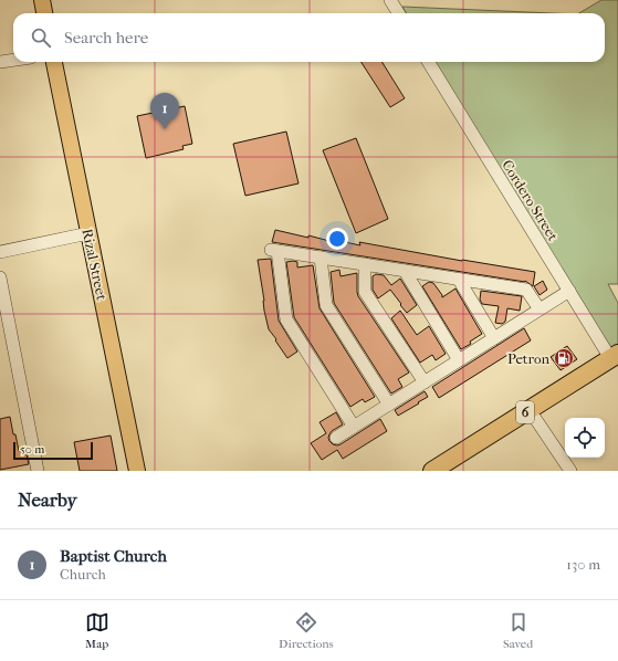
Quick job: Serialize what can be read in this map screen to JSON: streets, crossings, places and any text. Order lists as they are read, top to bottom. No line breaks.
{"streets":{"highway":["6"],"main road":["Rizal Street"],"street":["Cordero Street"]},"crossings":[["Cordero Street","6"]],"places":{"fuel station":["Petron"]},"scale_bar":"50 m","page":{"search":"Search here","pins":"1","scale":"50 m","heading":"Nearby","list":[{"mark":"1","name":"Baptist Church","note":"Church","value":"130 m"}],"nav":["Map","Directions","Saved"]}}
